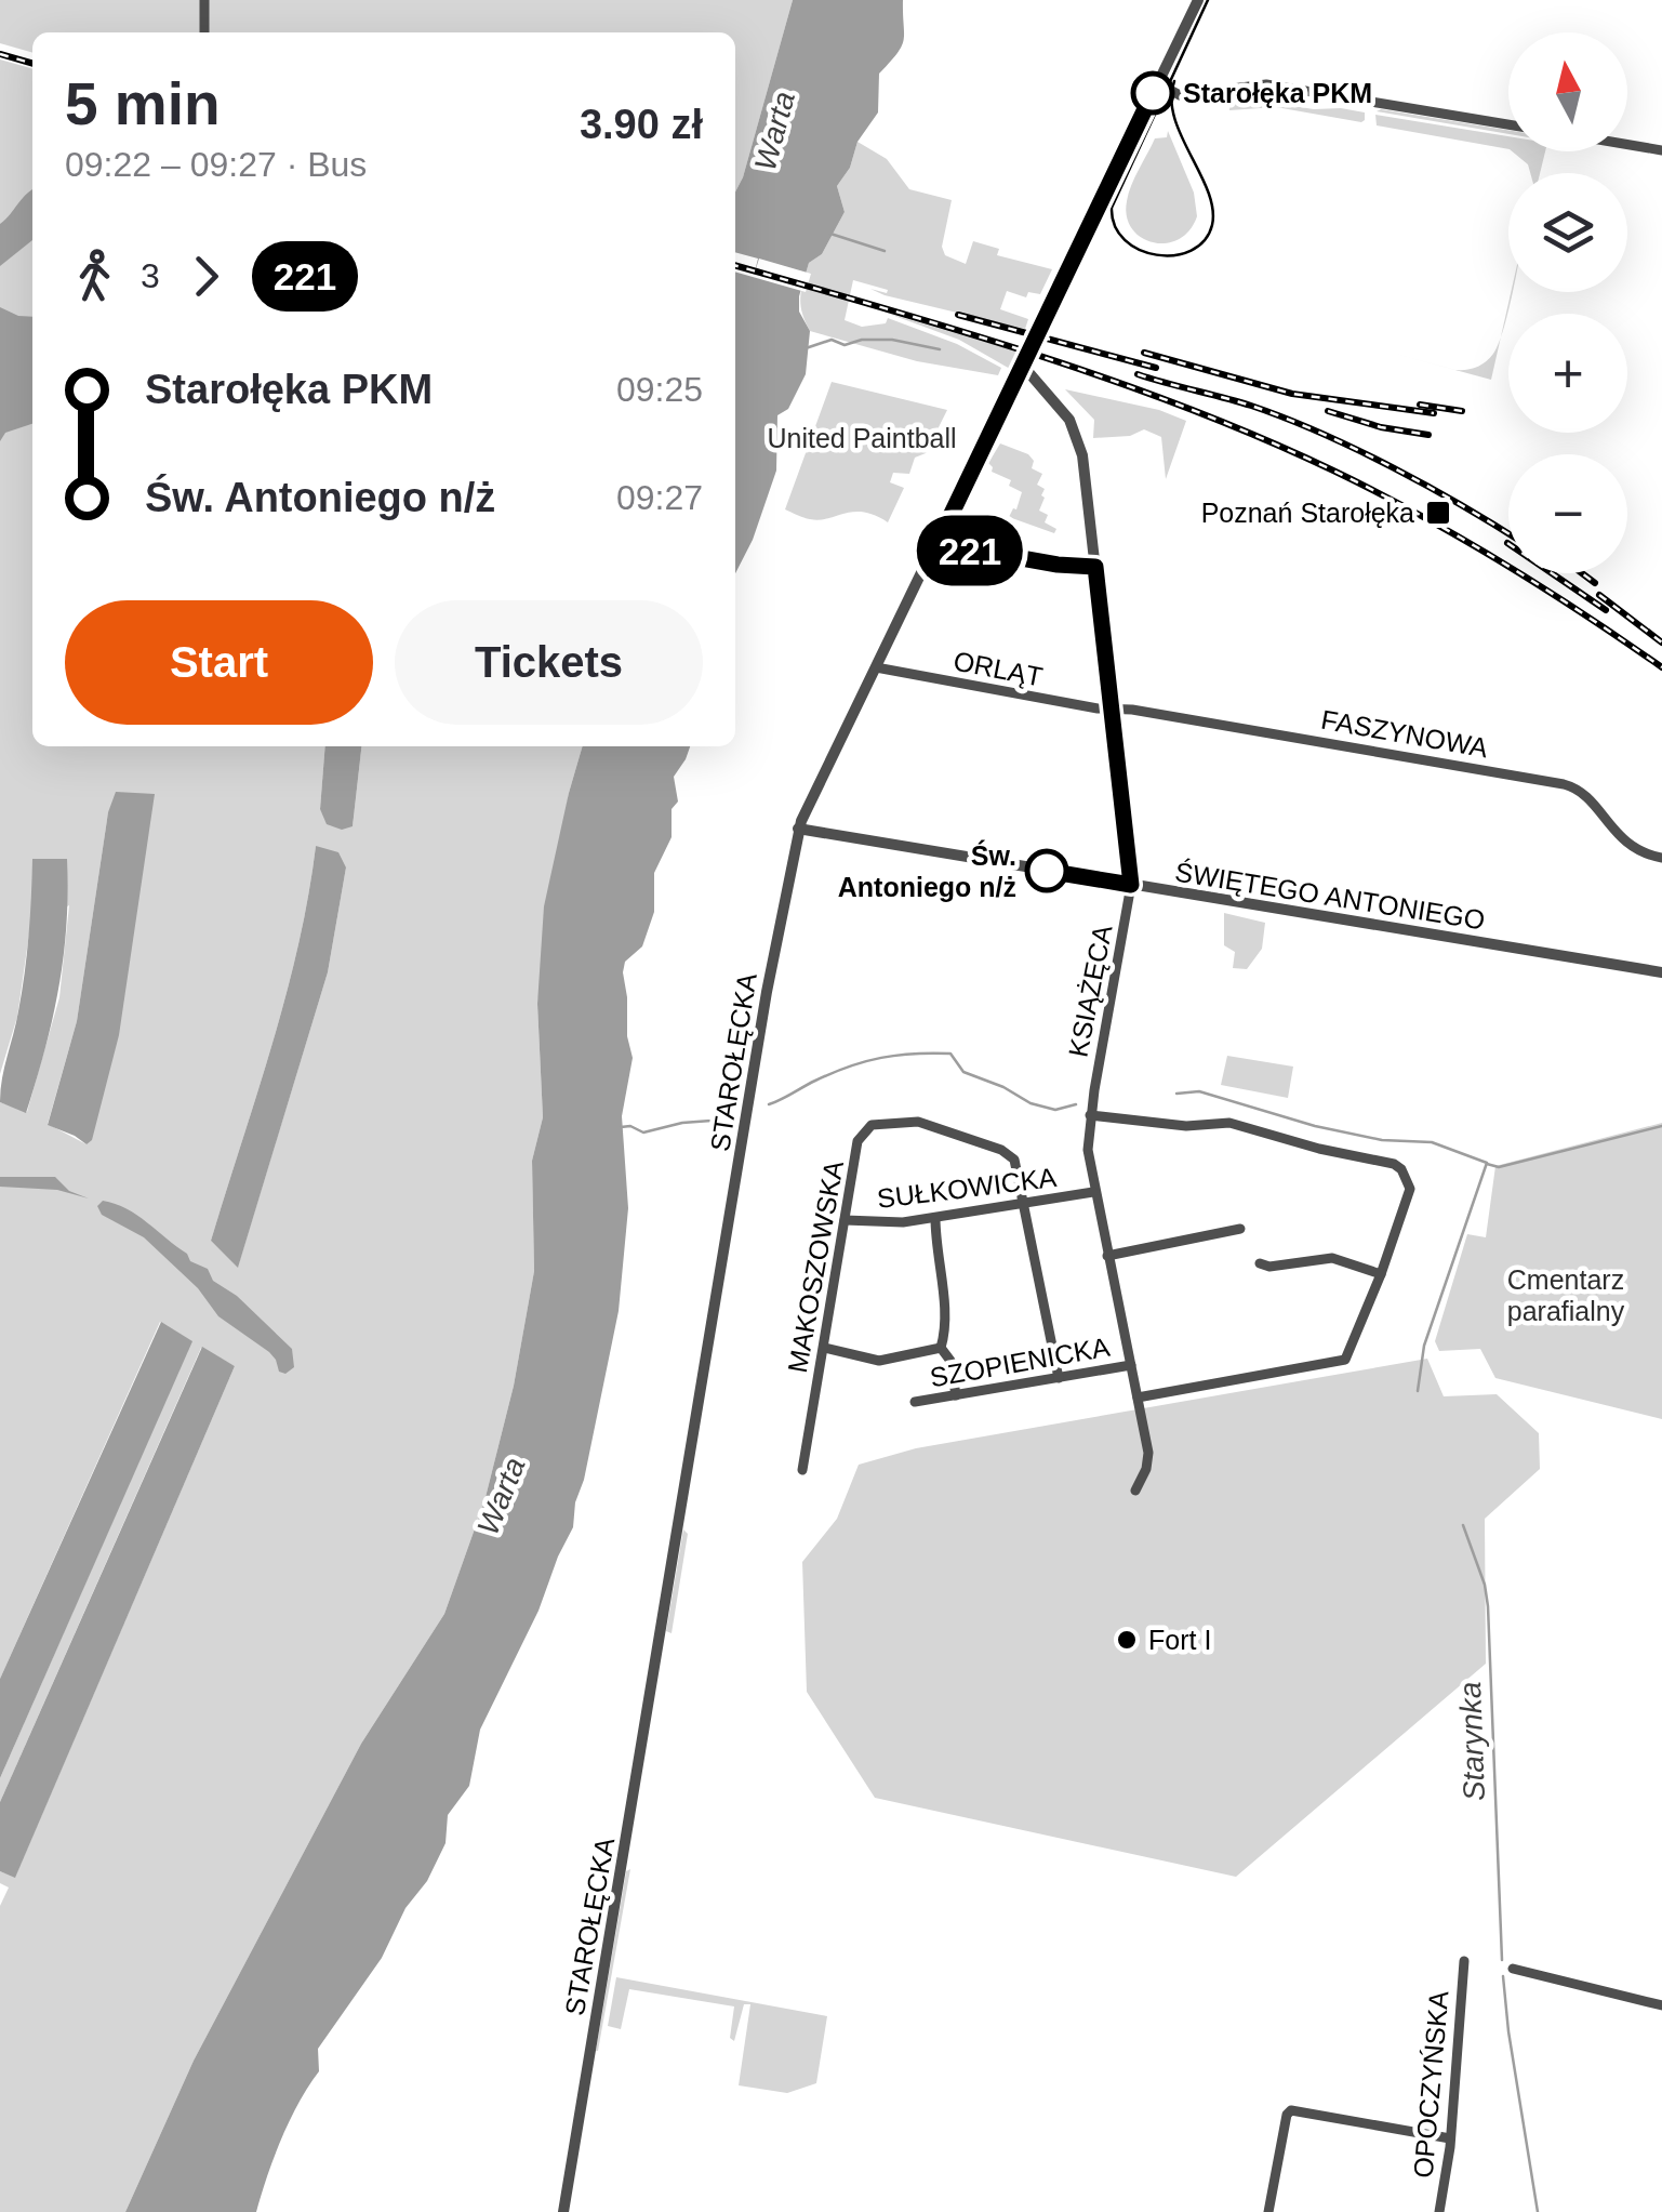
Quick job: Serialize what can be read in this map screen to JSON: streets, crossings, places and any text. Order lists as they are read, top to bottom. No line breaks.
{"streets":{"street":["ORLĄT","FASZYNOWA","ŚWIĘTEGO ANTONIEGO","KSIĄŻĘCA","STAROŁĘCKA","SUŁKOWICKA","MAKOSZOWSKA","SZOPIENICKA","OPOCZYŃSKA"]},"crossings":[["ORLĄT","FASZYNOWA"],["ORLĄT","KSIĄŻĘCA"],["ORLĄT","STAROŁĘCKA"],["FASZYNOWA","KSIĄŻĘCA"],["ŚWIĘTEGO ANTONIEGO","KSIĄŻĘCA"],["ŚWIĘTEGO ANTONIEGO","STAROŁĘCKA"],["KSIĄŻĘCA","STAROŁĘCKA"],["KSIĄŻĘCA","SUŁKOWICKA"],["KSIĄŻĘCA","SZOPIENICKA"],["SUŁKOWICKA","MAKOSZOWSKA"],["MAKOSZOWSKA","SZOPIENICKA"]],"water":["Warta","Starynka"],"parks":["United Paintball","Cmentarz parafialny"],"places":{"other":["Starołęka PKM","Św. Antoniego n/ż","Fort I"],"transit":["Poznań Starołęka"]},"lines":["bus line 221"],"north":"top","page":{"on_map":"221","map_buttons":["+","−"],"heading":["5 min","09:22 – 09:27 · Bus","3.90 zł"],"legs":["3","221"],"list":[{"name":"Starołęka PKM","value":"09:25"},{"name":"Św. Antoniego n/ż","value":"09:27"}],"buttons":["Start","Tickets"]}}
